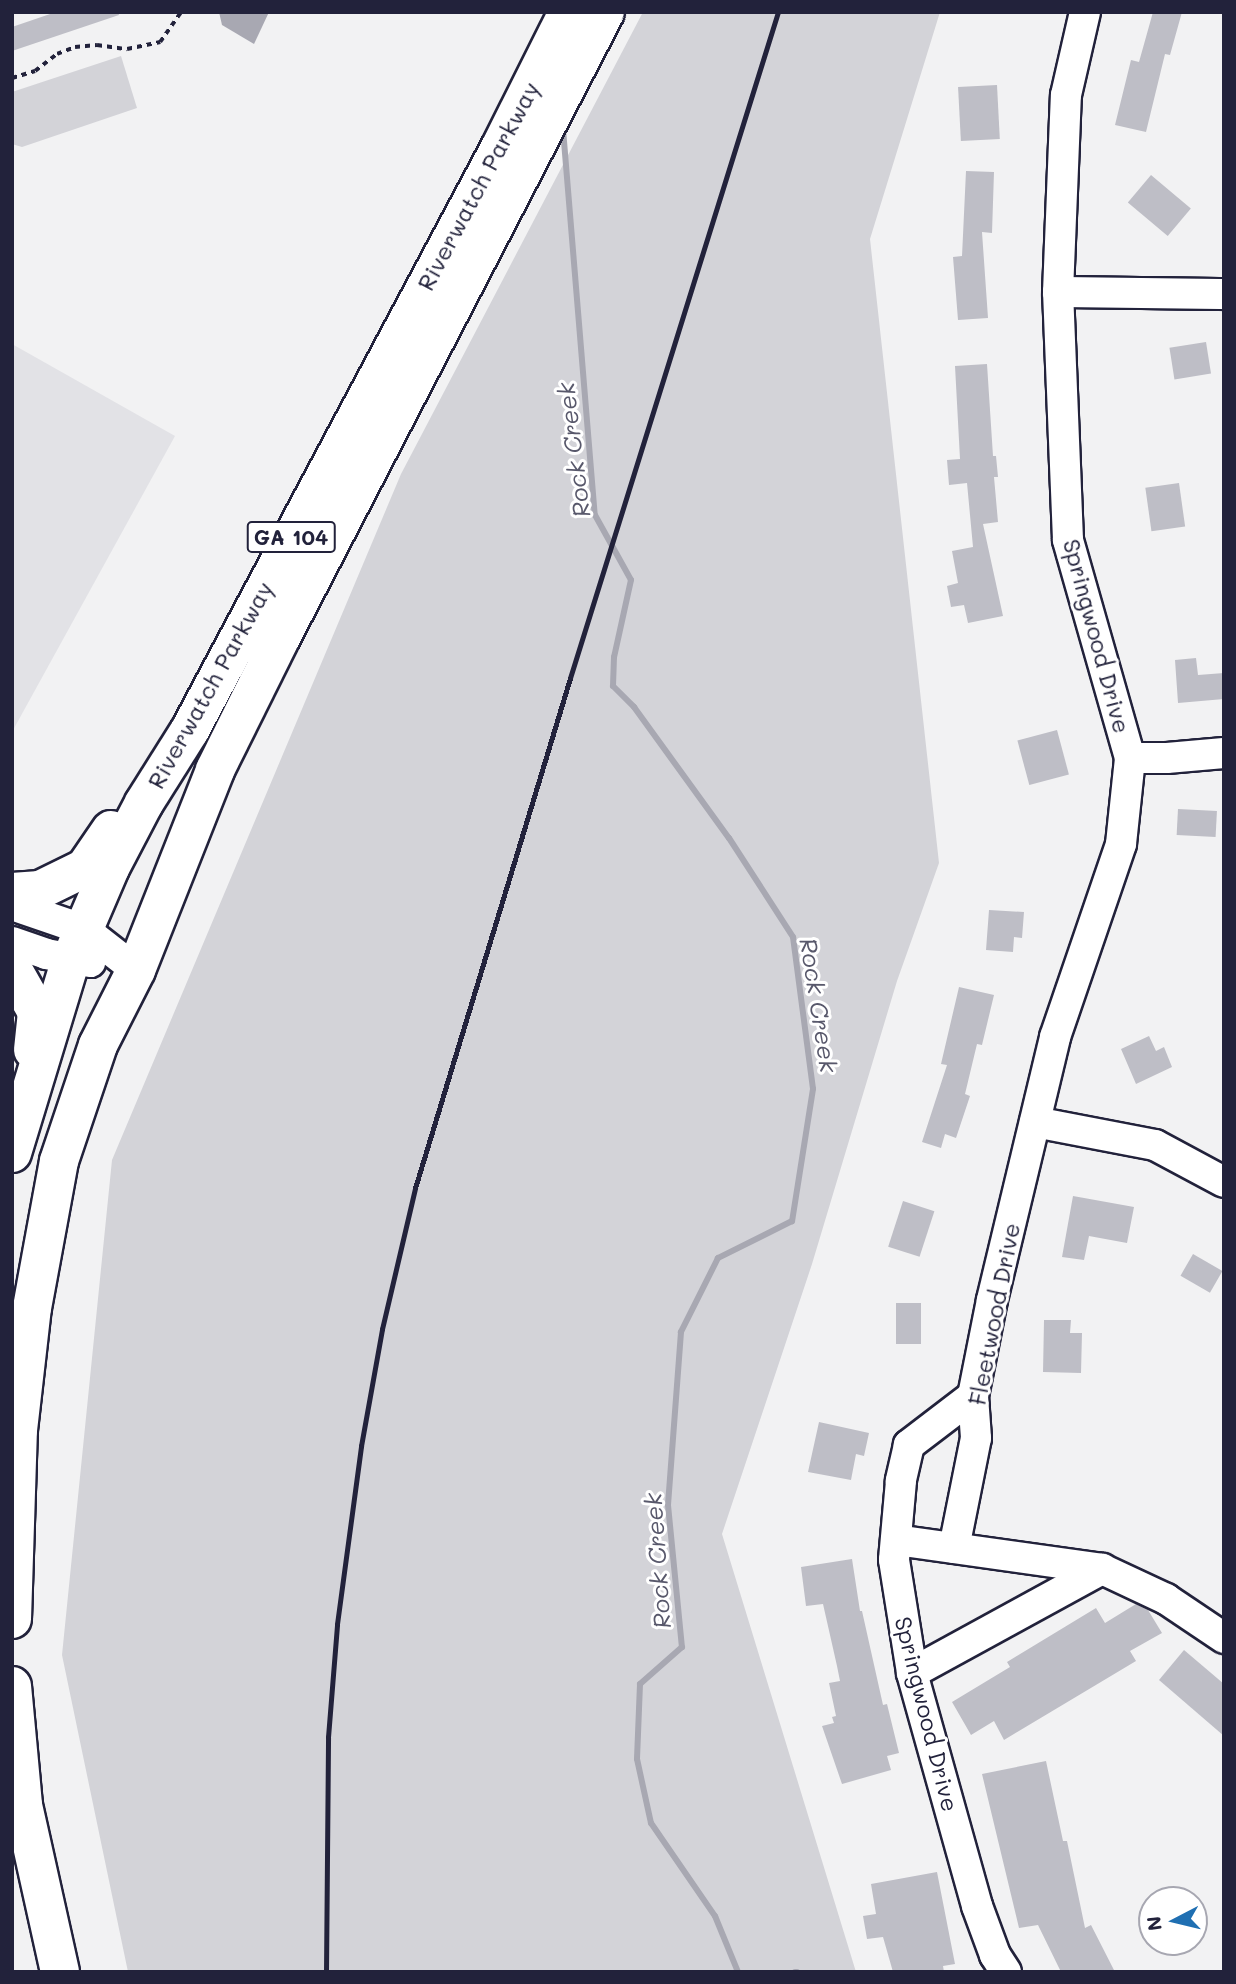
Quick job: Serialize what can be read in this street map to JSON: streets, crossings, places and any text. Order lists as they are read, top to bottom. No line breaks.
{"streets":{"main road":["Riverwatch Parkway","GA 104"],"street":["Springwood Drive","Fleetwood Drive"]},"crossings":[["Riverwatch Parkway","GA 104"],["Springwood Drive","Fleetwood Drive"]],"water":["Rock Creek"],"north":"left"}
